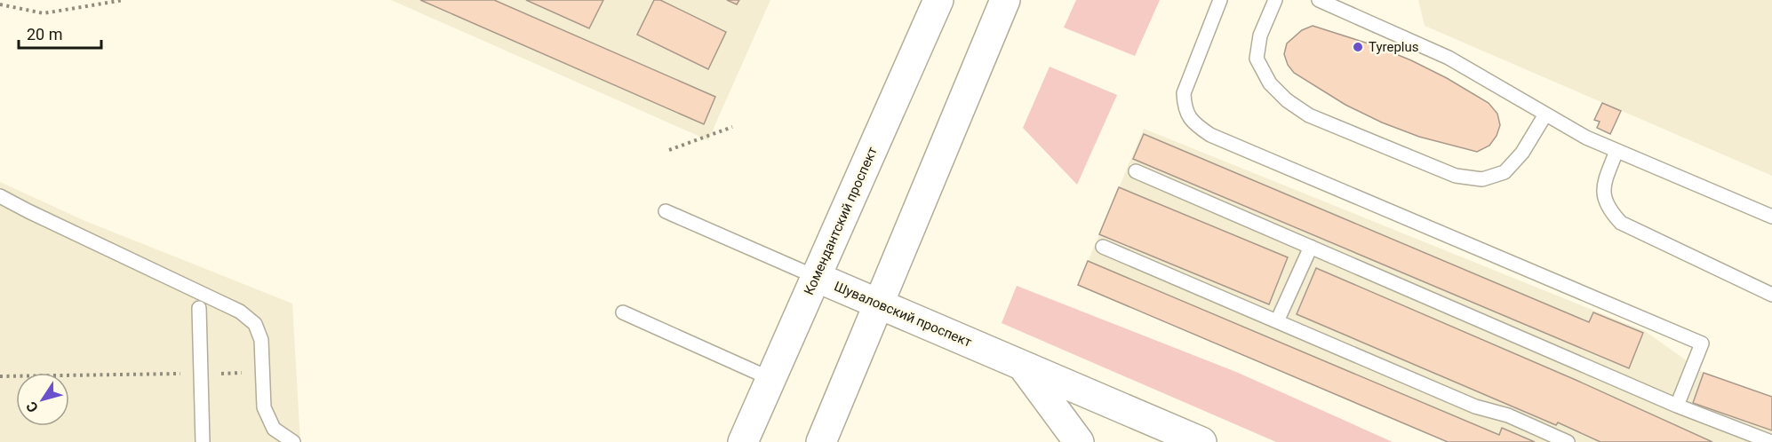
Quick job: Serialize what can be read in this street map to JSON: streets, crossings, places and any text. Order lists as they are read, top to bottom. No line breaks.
{"streets":{"main road":["Комендантский проспект","Шуваловский проспект"]},"crossings":[["Комендантский проспект","Шуваловский проспект"]],"places":["Tyreplus"],"scale_bar":"20 m","north":"bottom left"}
